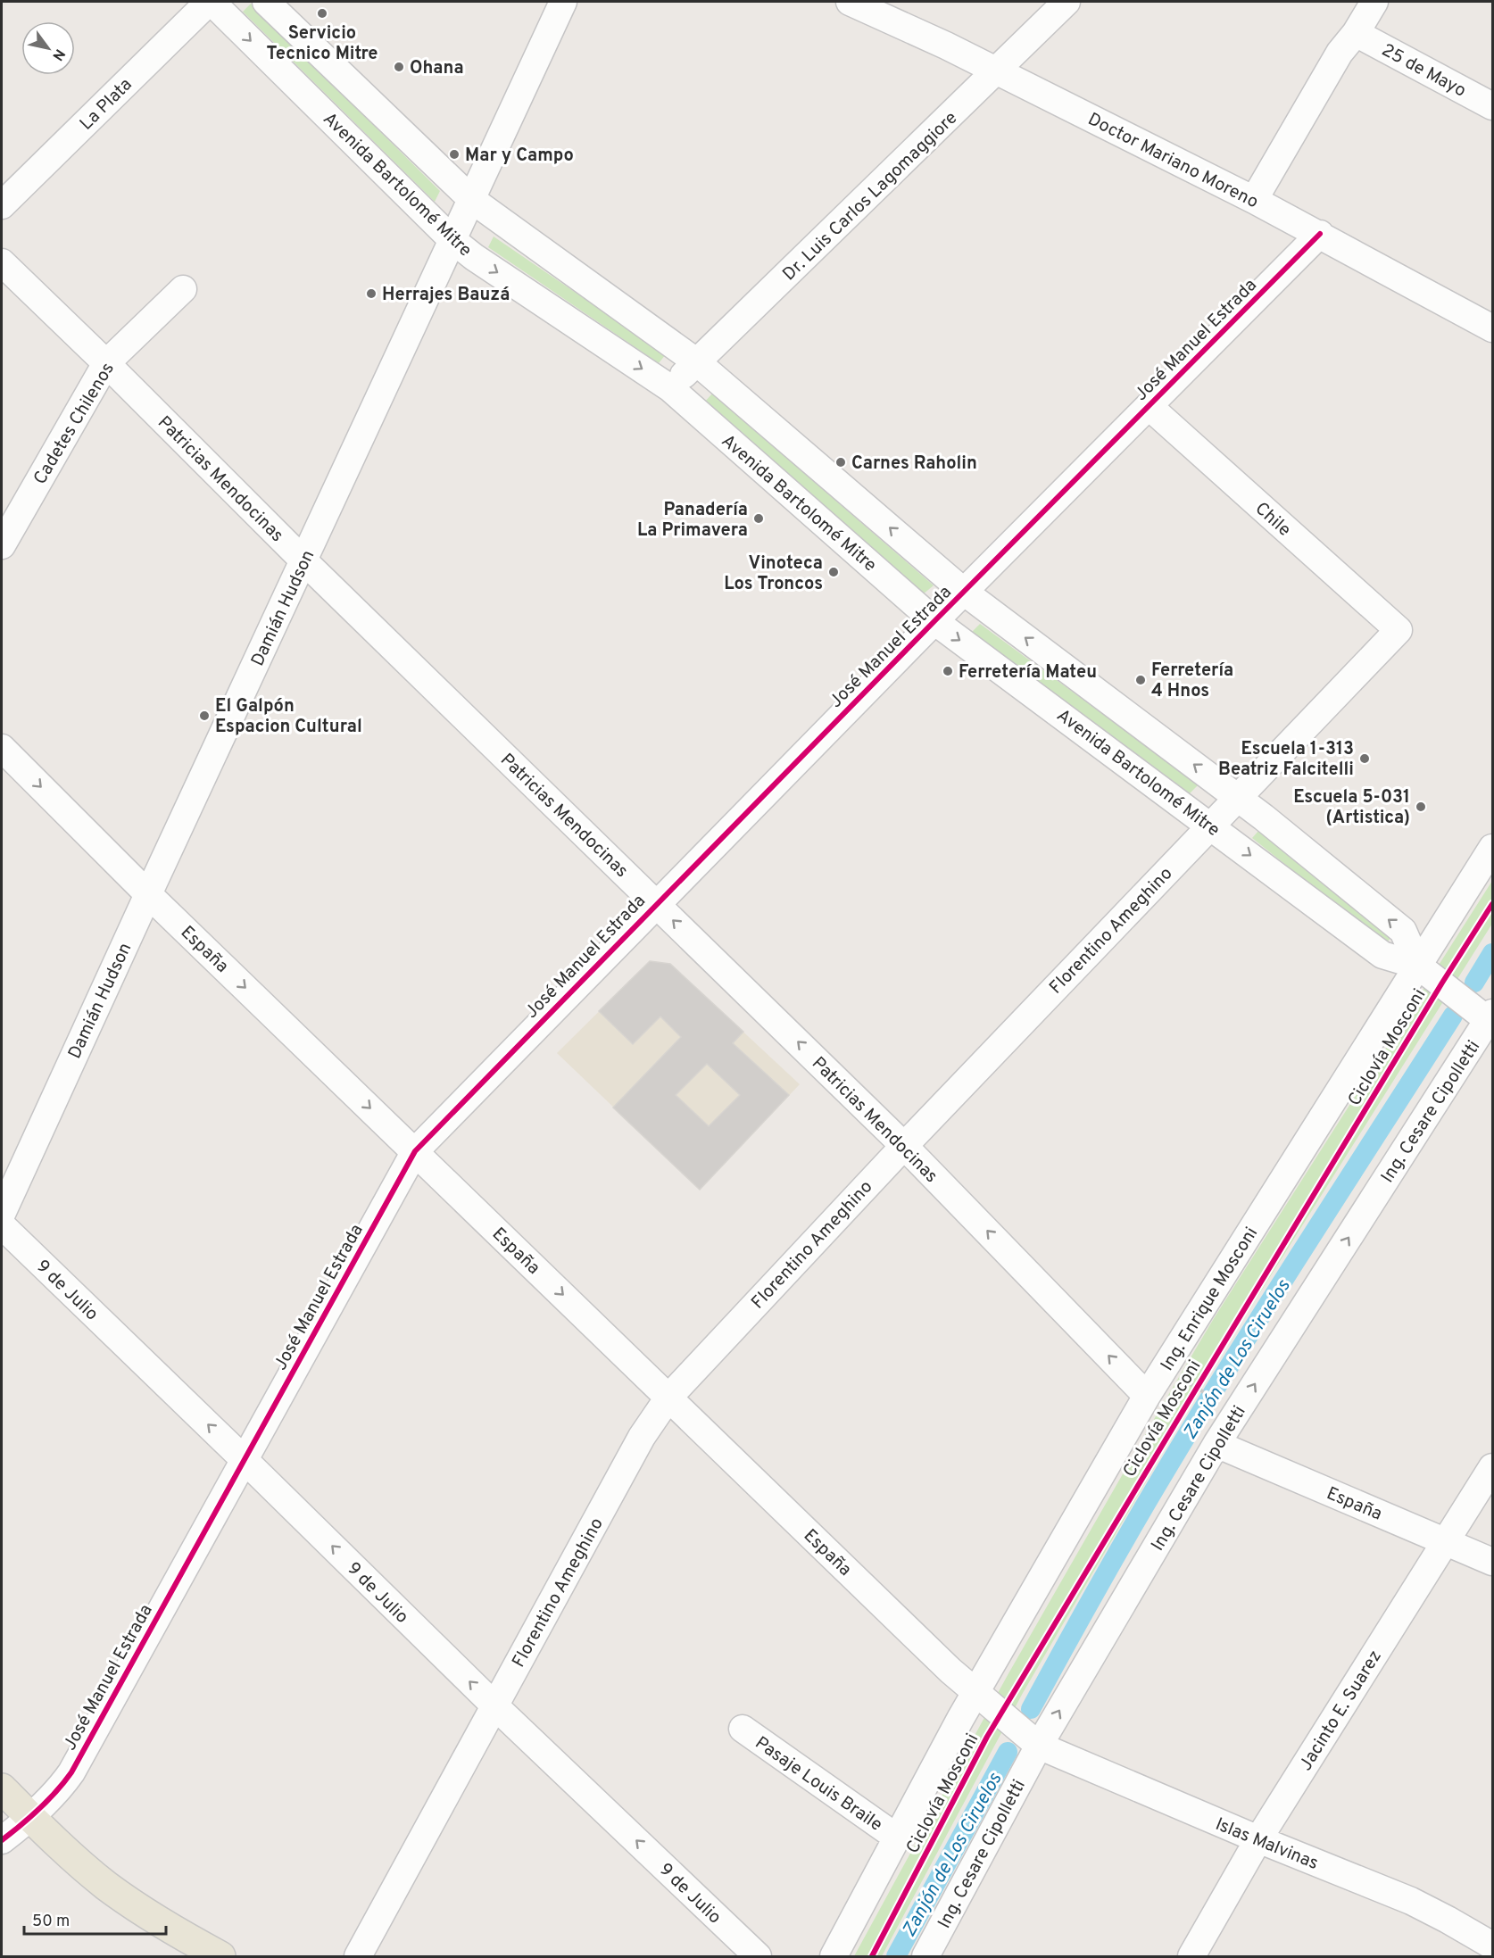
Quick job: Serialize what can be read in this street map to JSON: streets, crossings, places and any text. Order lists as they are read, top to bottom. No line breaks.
{"streets":{"street":["25 de Mayo","La Plata","Doctor Mariano Moreno","Avenida Bartolomé Mitre","Dr. Luis Carlos Lagomaggiore","José Manuel Estrada","Cadetes Chilenos","Patricias Mendocinas","Chile","Damián Hudson","Florentino Ameghino","España","Ing. Cesare Cipolletti","9 de Julio","Ing. Enrique Mosconi","Jacinto E. Suarez","Pasaje Louis Braile","Islas Malvinas"],"cycle path":["Ciclovía Mosconi"]},"crossings":[["La Plata","Avenida Bartolomé Mitre"],["Doctor Mariano Moreno","Dr. Luis Carlos Lagomaggiore"],["Doctor Mariano Moreno","José Manuel Estrada"],["Avenida Bartolomé Mitre","Dr. Luis Carlos Lagomaggiore"],["Avenida Bartolomé Mitre","José Manuel Estrada"],["Avenida Bartolomé Mitre","Damián Hudson"],["Avenida Bartolomé Mitre","Florentino Ameghino"],["Avenida Bartolomé Mitre","Ing. Cesare Cipolletti"],["Avenida Bartolomé Mitre","Ing. Enrique Mosconi"],["José Manuel Estrada","Patricias Mendocinas"],["José Manuel Estrada","Chile"],["José Manuel Estrada","España"],["José Manuel Estrada","9 de Julio"],["Cadetes Chilenos","Patricias Mendocinas"],["Patricias Mendocinas","Damián Hudson"],["Patricias Mendocinas","Florentino Ameghino"],["Patricias Mendocinas","Ing. Enrique Mosconi"],["Chile","Florentino Ameghino"],["Damián Hudson","España"],["Florentino Ameghino","España"],["Florentino Ameghino","9 de Julio"],["España","Ing. Cesare Cipolletti"],["España","Ing. Enrique Mosconi"],["España","Jacinto E. Suarez"],["España","Islas Malvinas"],["Ing. Cesare Cipolletti","Islas Malvinas"],["Ing. Enrique Mosconi","Pasaje Louis Braile"],["Jacinto E. Suarez","Islas Malvinas"]],"one_way":["Patricias Mendocinas","España","Ing. Cesare Cipolletti","9 de Julio"],"water":["Zanjón de Los Ciruelos"],"places":["Servicio Tecnico Mitre","Ohana","Mar y Campo","Herrajes Bauzá","Carnes Raholin","Panadería La Primavera","Vinoteca Los Troncos","Ferretería Mateu","Ferretería 4 Hnos","El Galpón Espacion Cultural","Escuela 1-313 Beatriz Falcitelli","Escuela 5-031 (Artistica)"],"scale_bar":"50 m","north":"bottom right"}
